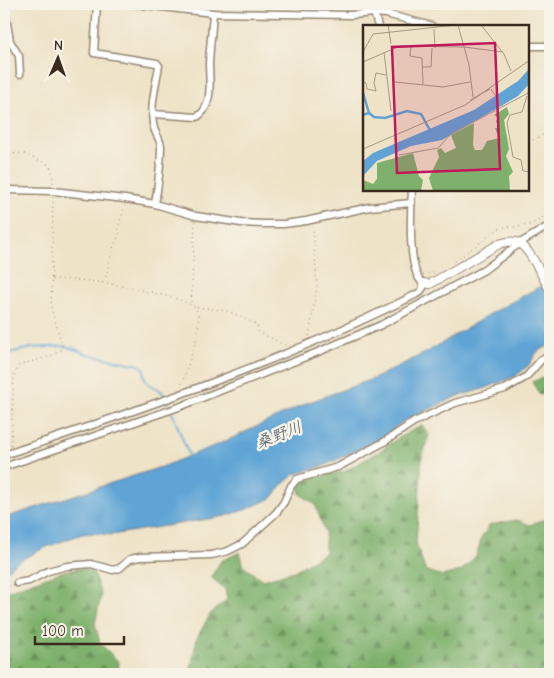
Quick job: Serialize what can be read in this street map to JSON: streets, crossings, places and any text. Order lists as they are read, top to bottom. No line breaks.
{"water":["桑野川"],"scale_bar":"100 m","north":"top"}
